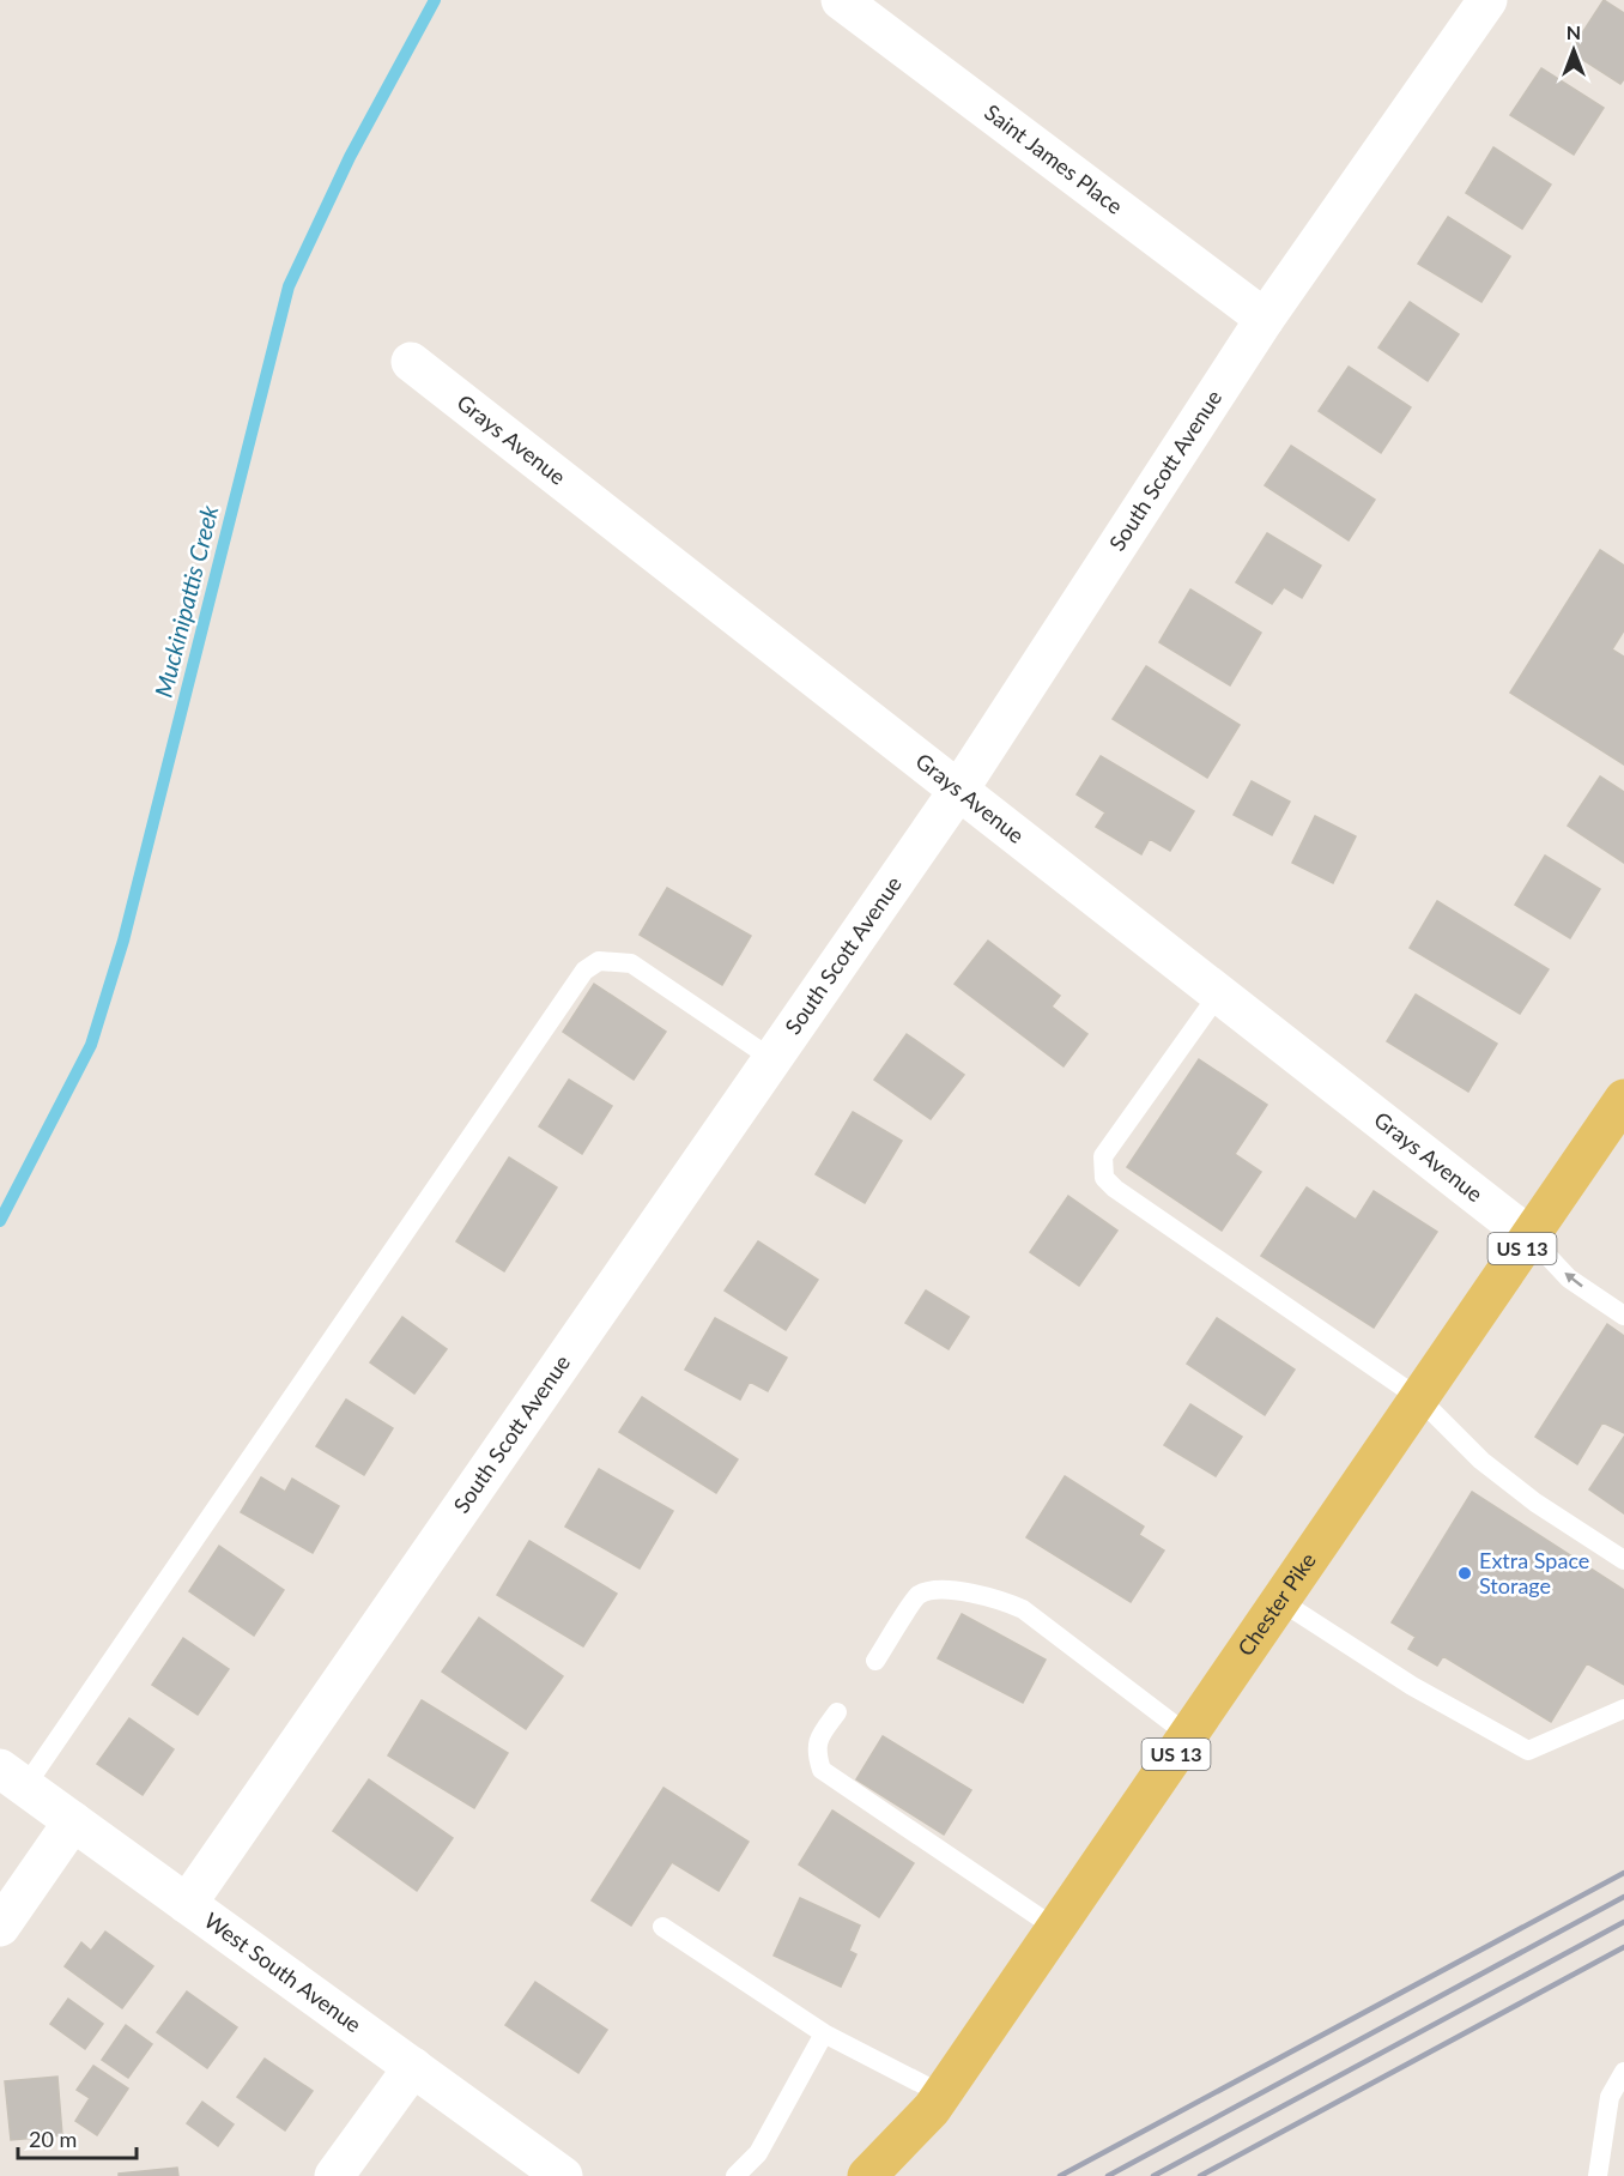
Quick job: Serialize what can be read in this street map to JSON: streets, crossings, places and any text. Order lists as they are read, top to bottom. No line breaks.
{"streets":{"main road":["US 13","Chester Pike"],"street":["Saint James Place","Grays Avenue","South Scott Avenue","West South Avenue"]},"crossings":[["Saint James Place","South Scott Avenue"],["Grays Avenue","South Scott Avenue"],["Grays Avenue","Chester Pike"],["South Scott Avenue","West South Avenue"]],"water":["Muckinipattis Creek"],"places":["Extra Space Storage"],"scale_bar":"20 m","north":"top"}
